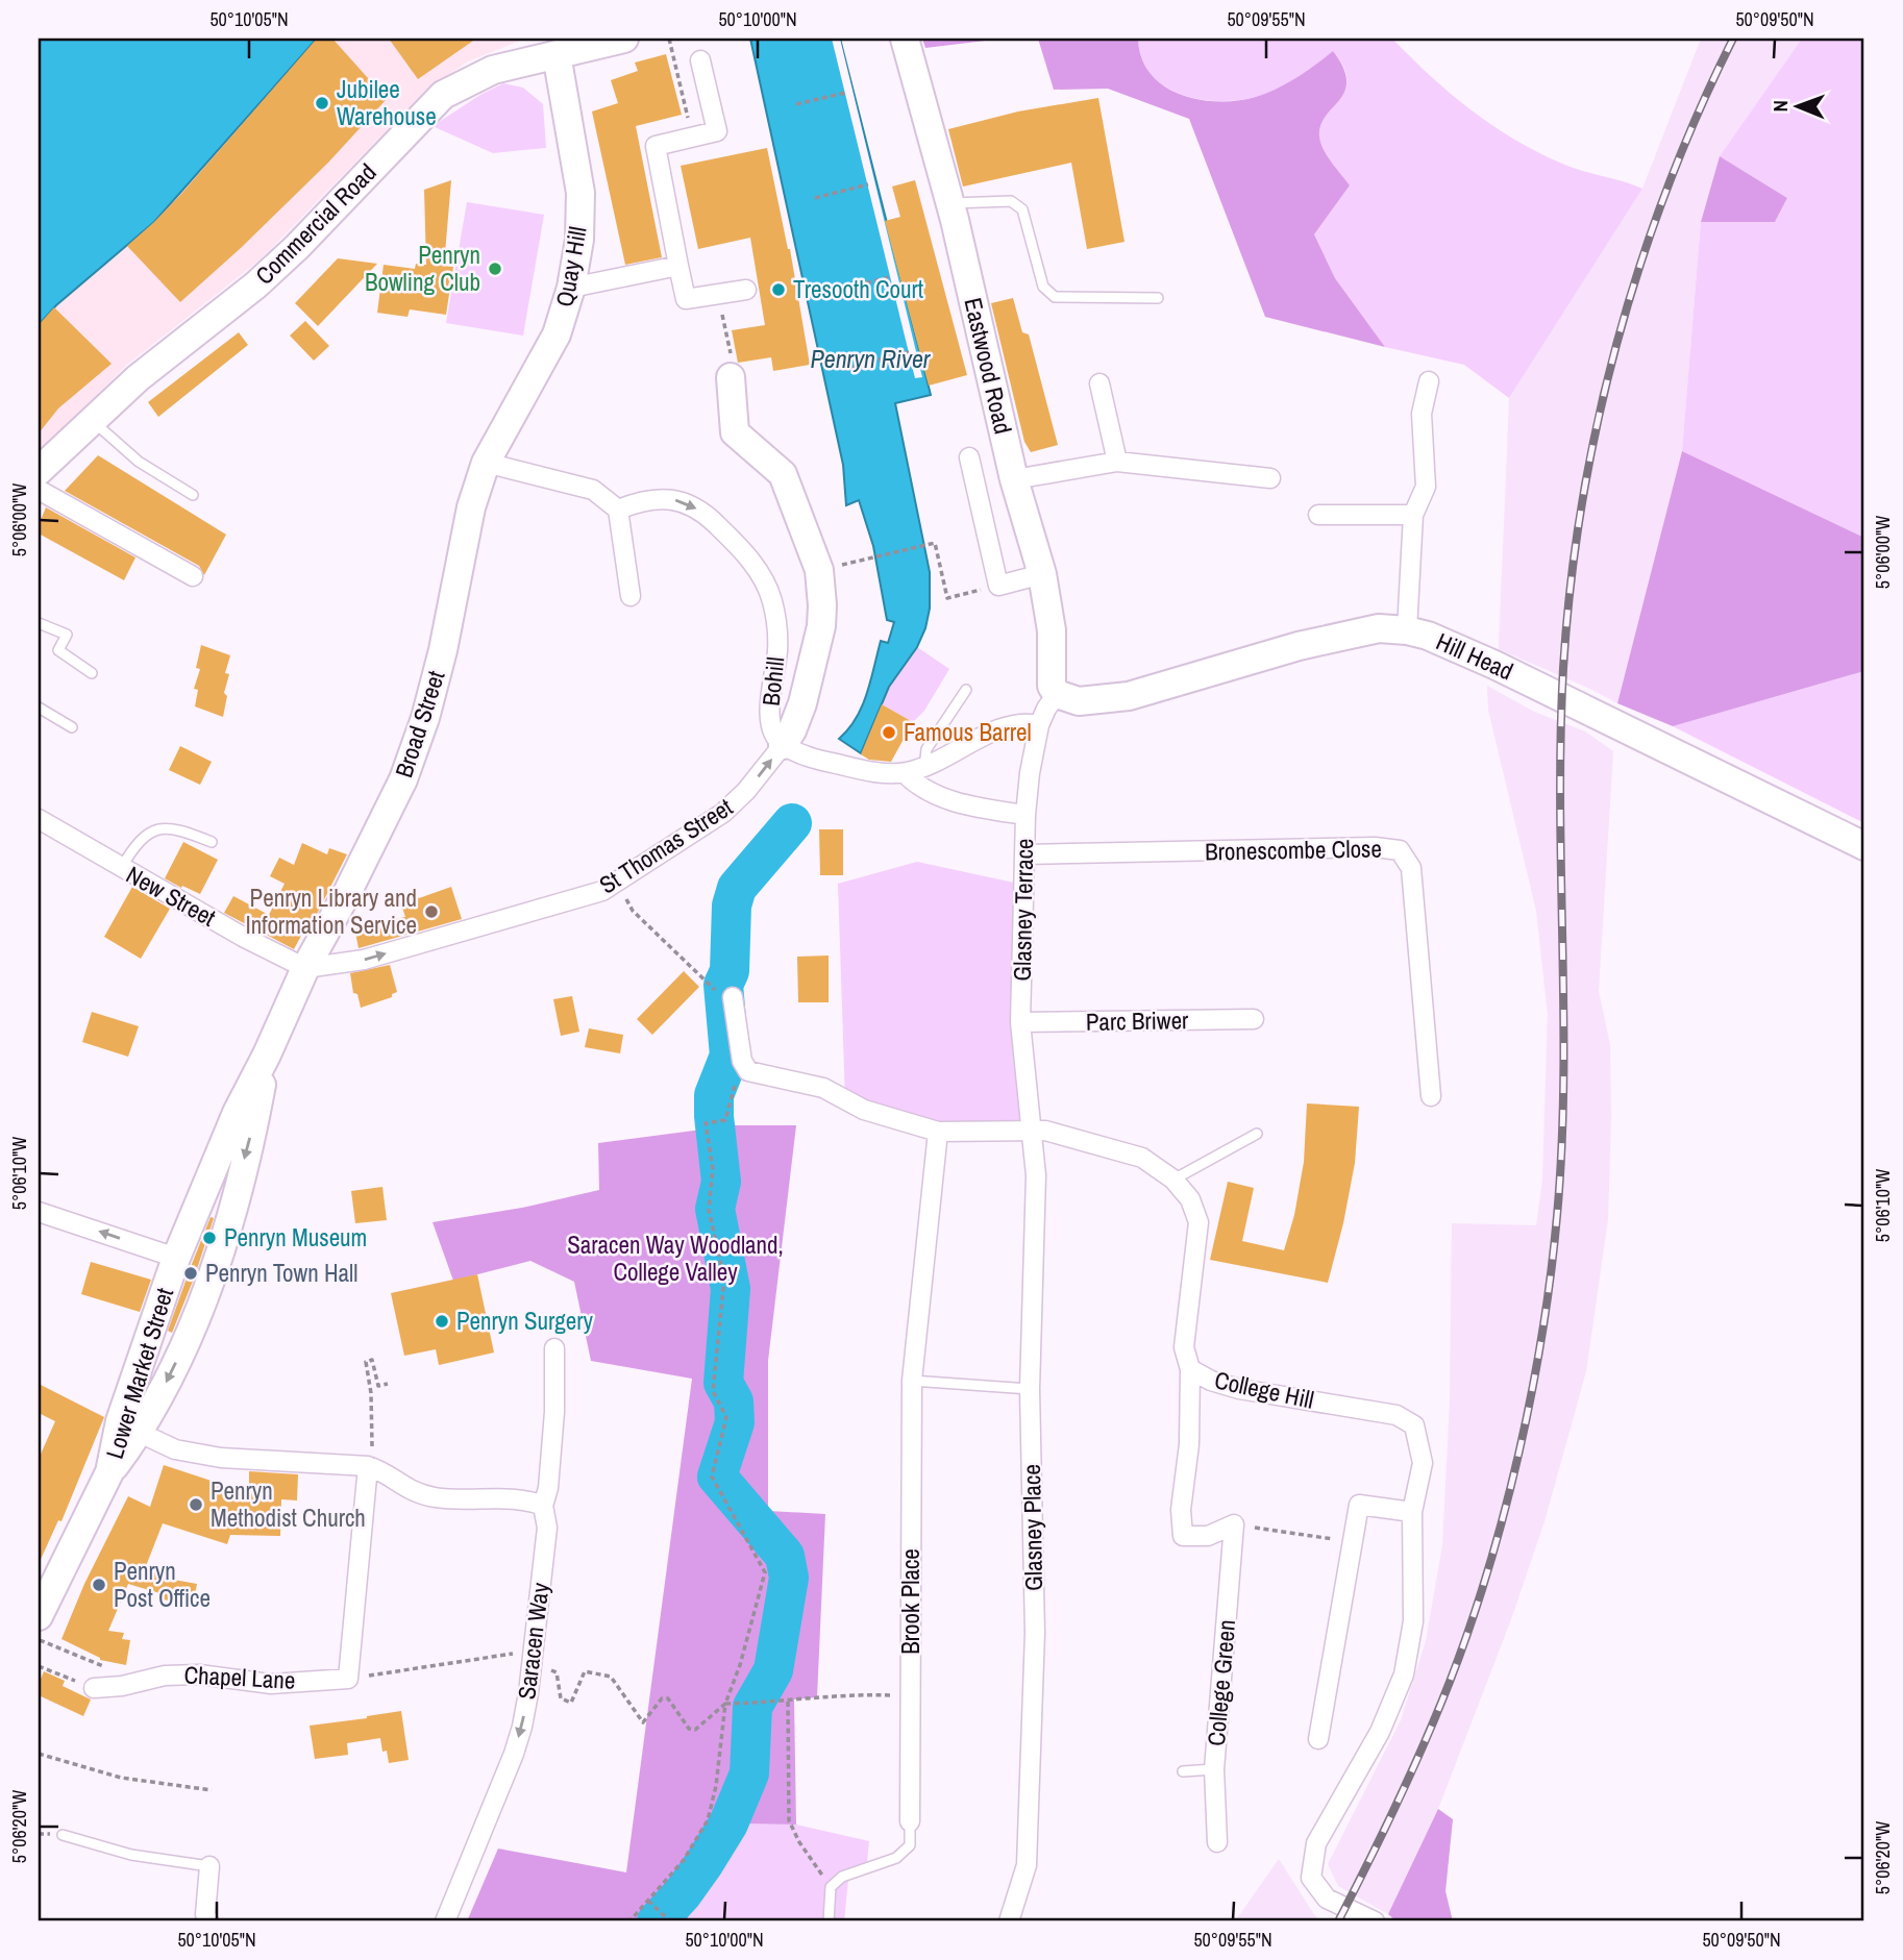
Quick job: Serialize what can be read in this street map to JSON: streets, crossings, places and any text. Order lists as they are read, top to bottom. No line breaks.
{"streets":{"street":["Commercial Road","Quay Hill","Eastwood Road","Hill Head","Bohill","Broad Street","St Thomas Street","Bronescombe Close","New Street","Glasney Terrace","Parc Briwer","Lower Market Street","College Hill","Glasney Place","Brook Place","Saracen Way","Chapel Lane","College Green"]},"crossings":[["Commercial Road","Quay Hill"],["Quay Hill","Broad Street"],["Eastwood Road","Hill Head"],["Eastwood Road","Glasney Terrace"],["Hill Head","Glasney Terrace"],["Bohill","St Thomas Street"],["Broad Street","St Thomas Street"],["Broad Street","New Street"],["Broad Street","Lower Market Street"],["St Thomas Street","New Street"],["St Thomas Street","Lower Market Street"],["Bronescombe Close","Glasney Terrace"],["New Street","Lower Market Street"],["Glasney Terrace","Parc Briwer"],["Glasney Terrace","College Hill"],["Glasney Terrace","Glasney Place"],["College Hill","Glasney Place"],["College Hill","Brook Place"]],"one_way":["Bohill","St Thomas Street","Saracen Way"],"water":["Penryn River"],"parks":["Saracen Way Woodland, College Valley"],"places":["Jubilee Warehouse","Penryn Bowling Club","Tresooth Court","Famous Barrel","Penryn Library and Information Service","Penryn Museum","Penryn Town Hall","Penryn Surgery","Penryn Methodist Church","Penryn Post Office"],"north":"left","coordinates":["50°10'05\"N","50°10'00\"N","50°09'55\"N","50°09'50\"N","5°06'00\"W","5°06'10\"W","5°06'20\"W"]}
